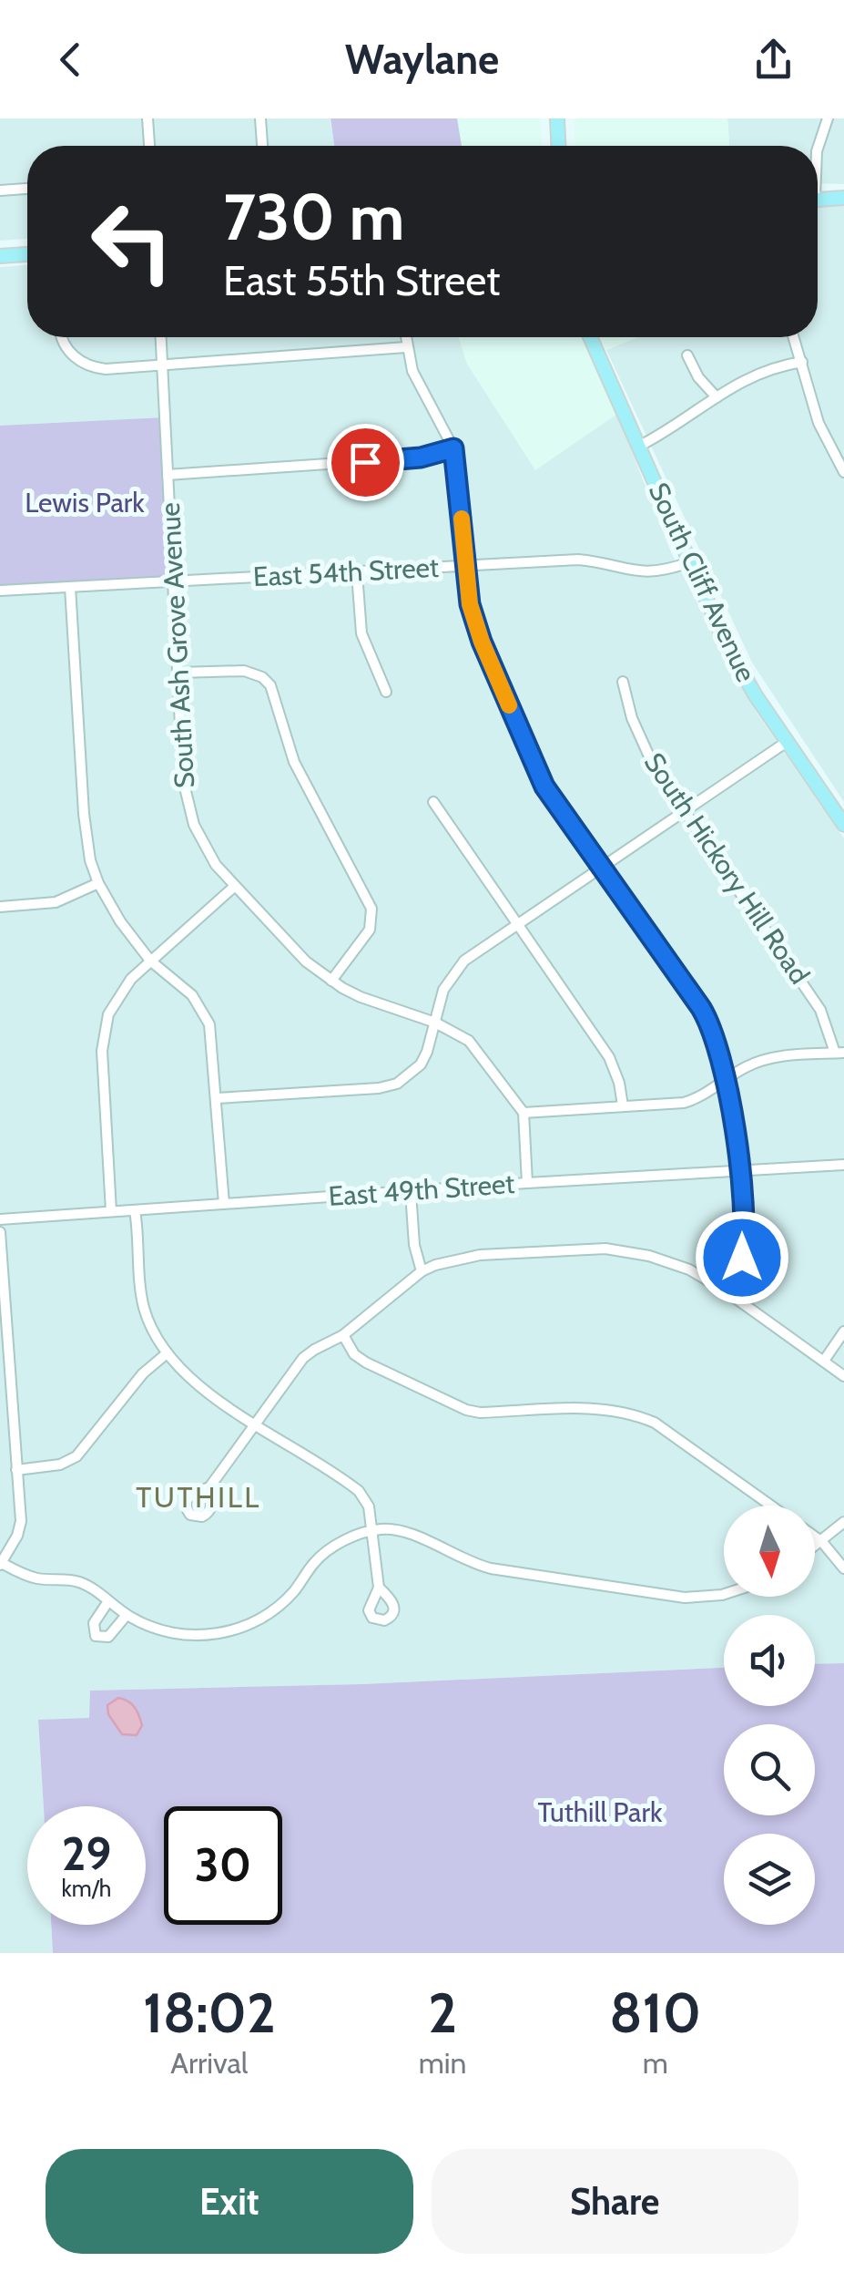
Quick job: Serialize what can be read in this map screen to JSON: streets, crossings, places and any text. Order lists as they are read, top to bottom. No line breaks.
{"streets":{"main road":["South Cliff Avenue"],"street":["East 54th Street","South Ash Grove Avenue","South Hickory Hill Road","East 49th Street"]},"crossings":[["East 54th Street","South Cliff Avenue"],["East 54th Street","South Ash Grove Avenue"]],"districts":["TUTHILL"],"parks":["Lewis Park","Tuthill Park"],"north":"bottom","page":{"header":"Waylane","turn":["730 m","East 55th Street"],"speed":"29 km/h","limit":"30","eta":["18:02","Arrival","2","min","810","m"],"buttons":["Exit","Share"]}}
